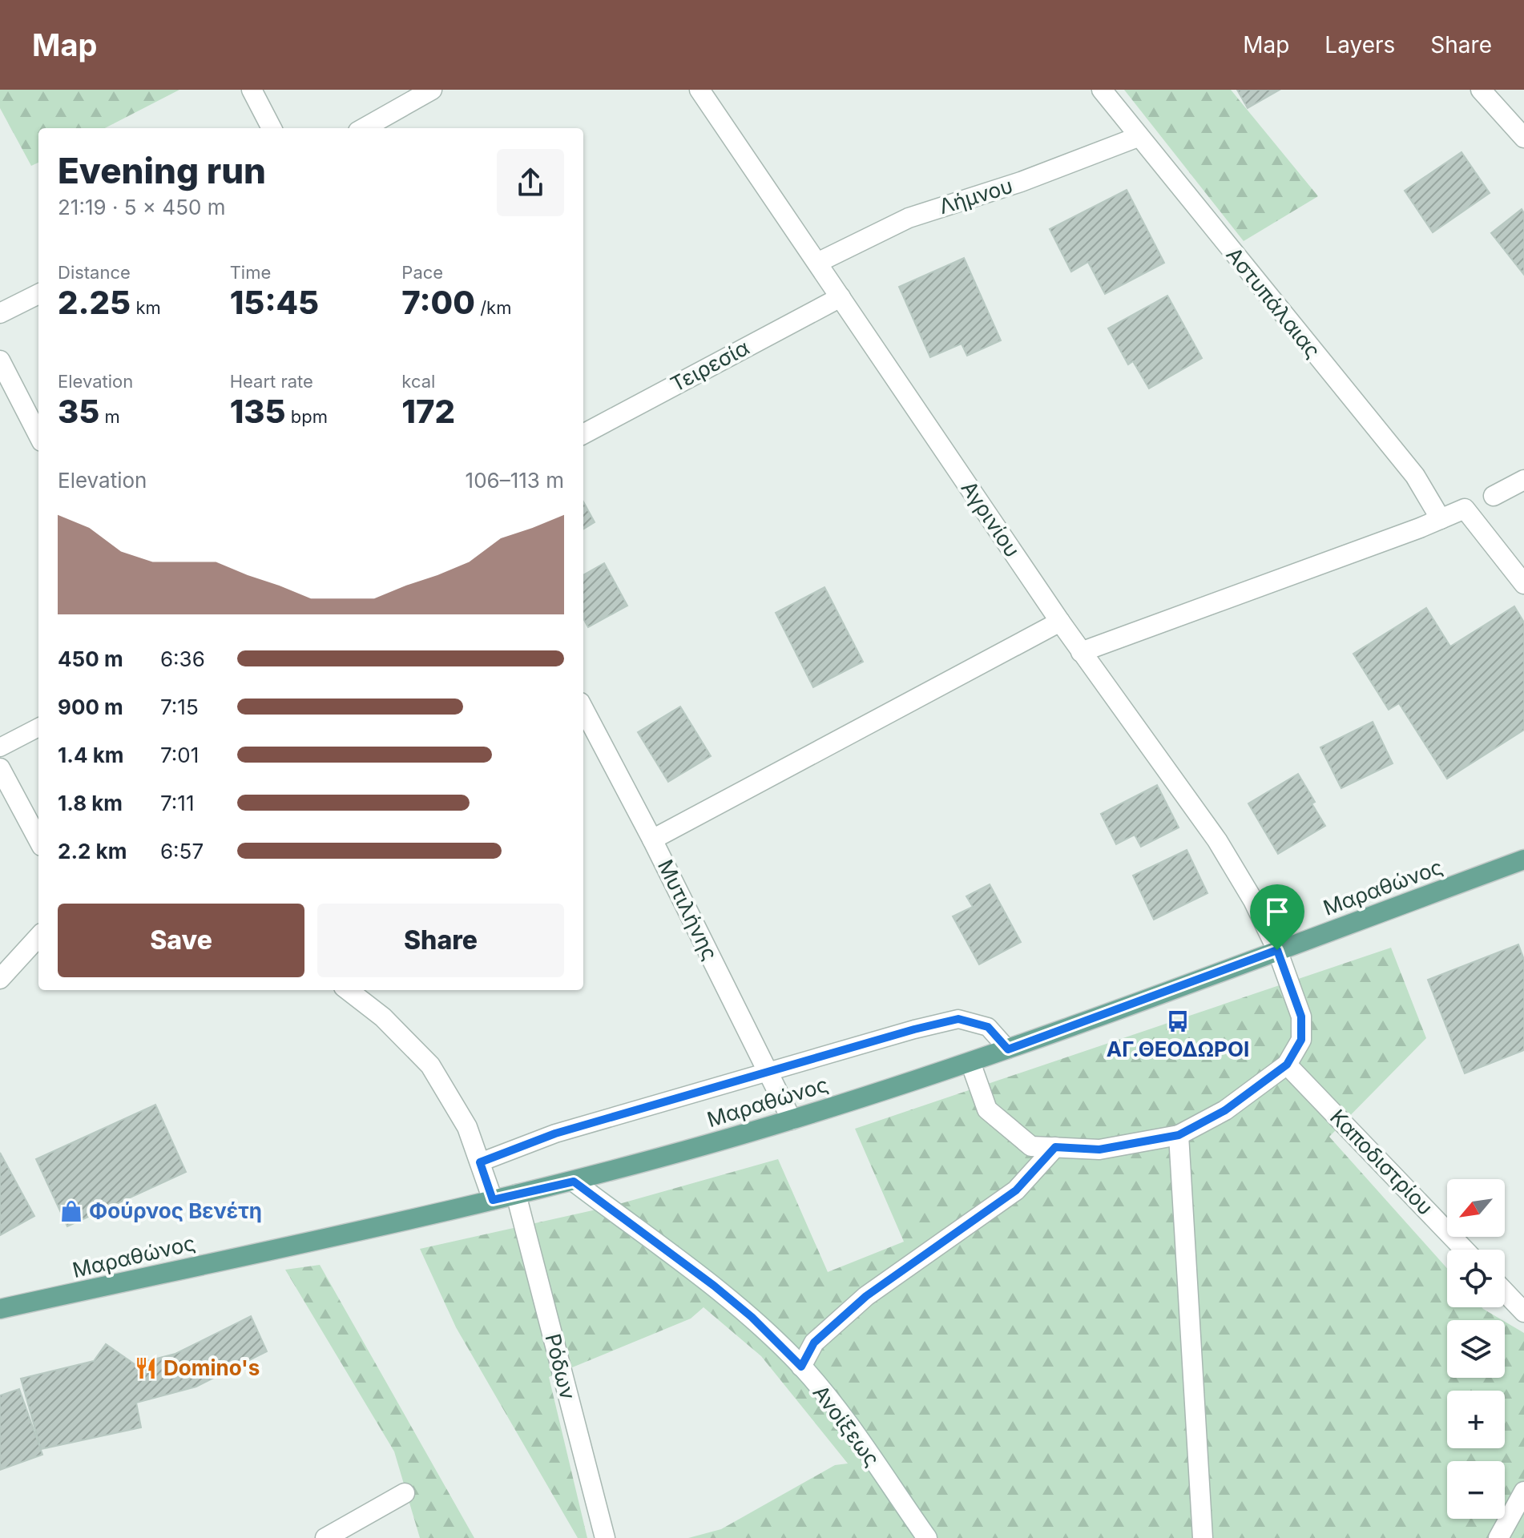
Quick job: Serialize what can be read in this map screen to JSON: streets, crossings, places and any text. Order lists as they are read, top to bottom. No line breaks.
{"streets":{"main road":["Μαραθώνος"],"street":["Λήμνου","Αστυπάλαιας","Τειρεσία","Αγρινίου","Μυτιλήνης","Καποδιστρίου","Ρόδων","Ανοίξεως"]},"crossings":[["Λήμνου","Αστυπάλαιας"],["Λήμνου","Αγρινίου"],["Τειρεσία","Αγρινίου"],["Αγρινίου","Μαραθώνος"],["Αγρινίου","Καποδιστρίου"],["Μαραθώνος","Μυτιλήνης"],["Μαραθώνος","Ρόδων"],["Μαραθώνος","Ανοίξεως"]],"places":{"bus stop":["ΑΓ.ΘΕΟΔΩΡΟΙ"],"shop":["Φούρνος Βενέτη"],"restaurant":["Domino's"]},"north":"bottom left","page":{"header":"Map","nav":["Map","Layers","Share"],"heading":["Evening run","21:19 · 5 × 450 m"],"stats":[["Distance","2.25 km"],["Time","15:45"],["Pace","7:00 /km"],["Elevation","35 m"],["Heart rate","135 bpm"],["kcal","172"]],"chart":["Elevation","106–113 m"],"list":[{"name":"450 m","note":"6:36"},{"name":"900 m","note":"7:15"},{"name":"1.4 km","note":"7:01"},{"name":"1.8 km","note":"7:11"},{"name":"2.2 km","note":"6:57"}],"buttons":["Save","Share"],"map_buttons":["+","−"]}}
